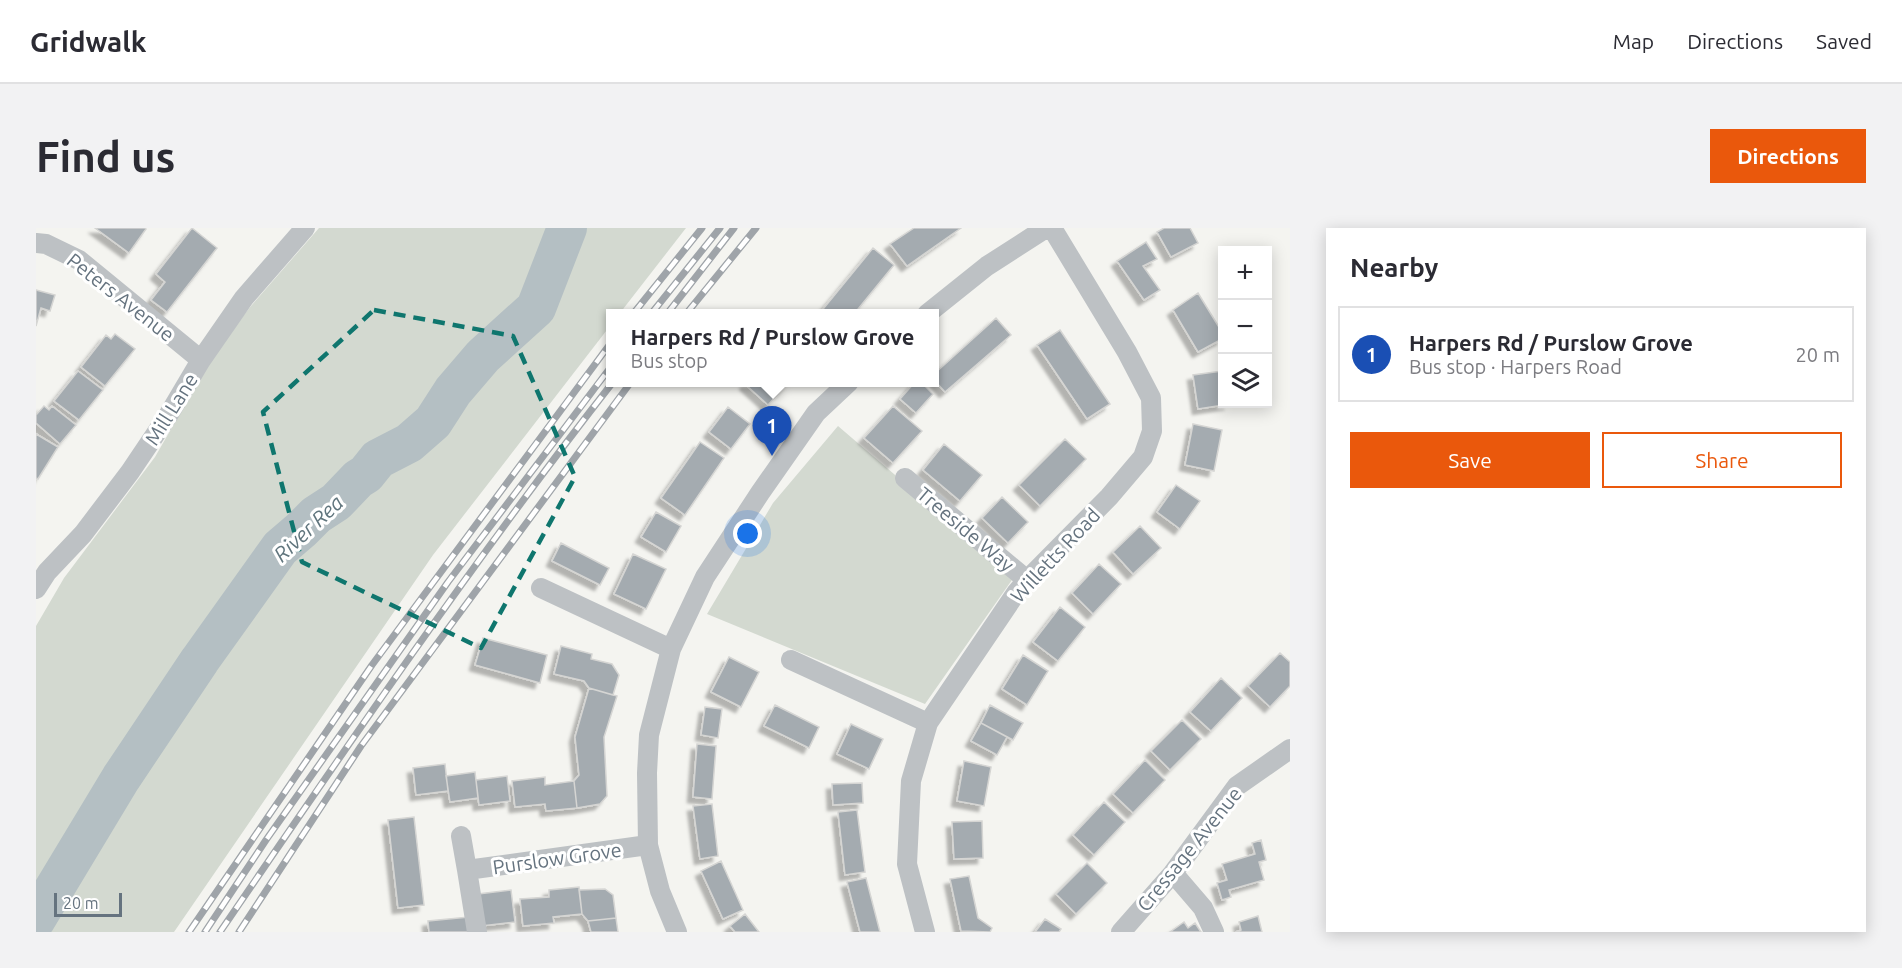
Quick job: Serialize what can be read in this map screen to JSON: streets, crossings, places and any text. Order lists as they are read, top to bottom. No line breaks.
{"streets":{"street":["Peters Avenue","Mill Lane","Treeside Way","Willetts Road","Cressage Avenue","Purslow Grove"]},"crossings":[["Peters Avenue","Mill Lane"],["Treeside Way","Willetts Road"]],"water":["River Rea"],"scale_bar":"20 m","page":{"header":"Gridwalk","nav":["Map","Directions","Saved"],"buttons":["Directions",["Save","Share"]],"title":"Find us","heading":"Nearby","map_buttons":["+","−"],"list":[{"mark":"1","name":"Harpers Rd / Purslow Grove","note":"Bus stop · Harpers Road","value":"20 m"}],"popup":["Harpers Rd / Purslow Grove","Bus stop"],"pins":"1","scale":"20 m"}}
